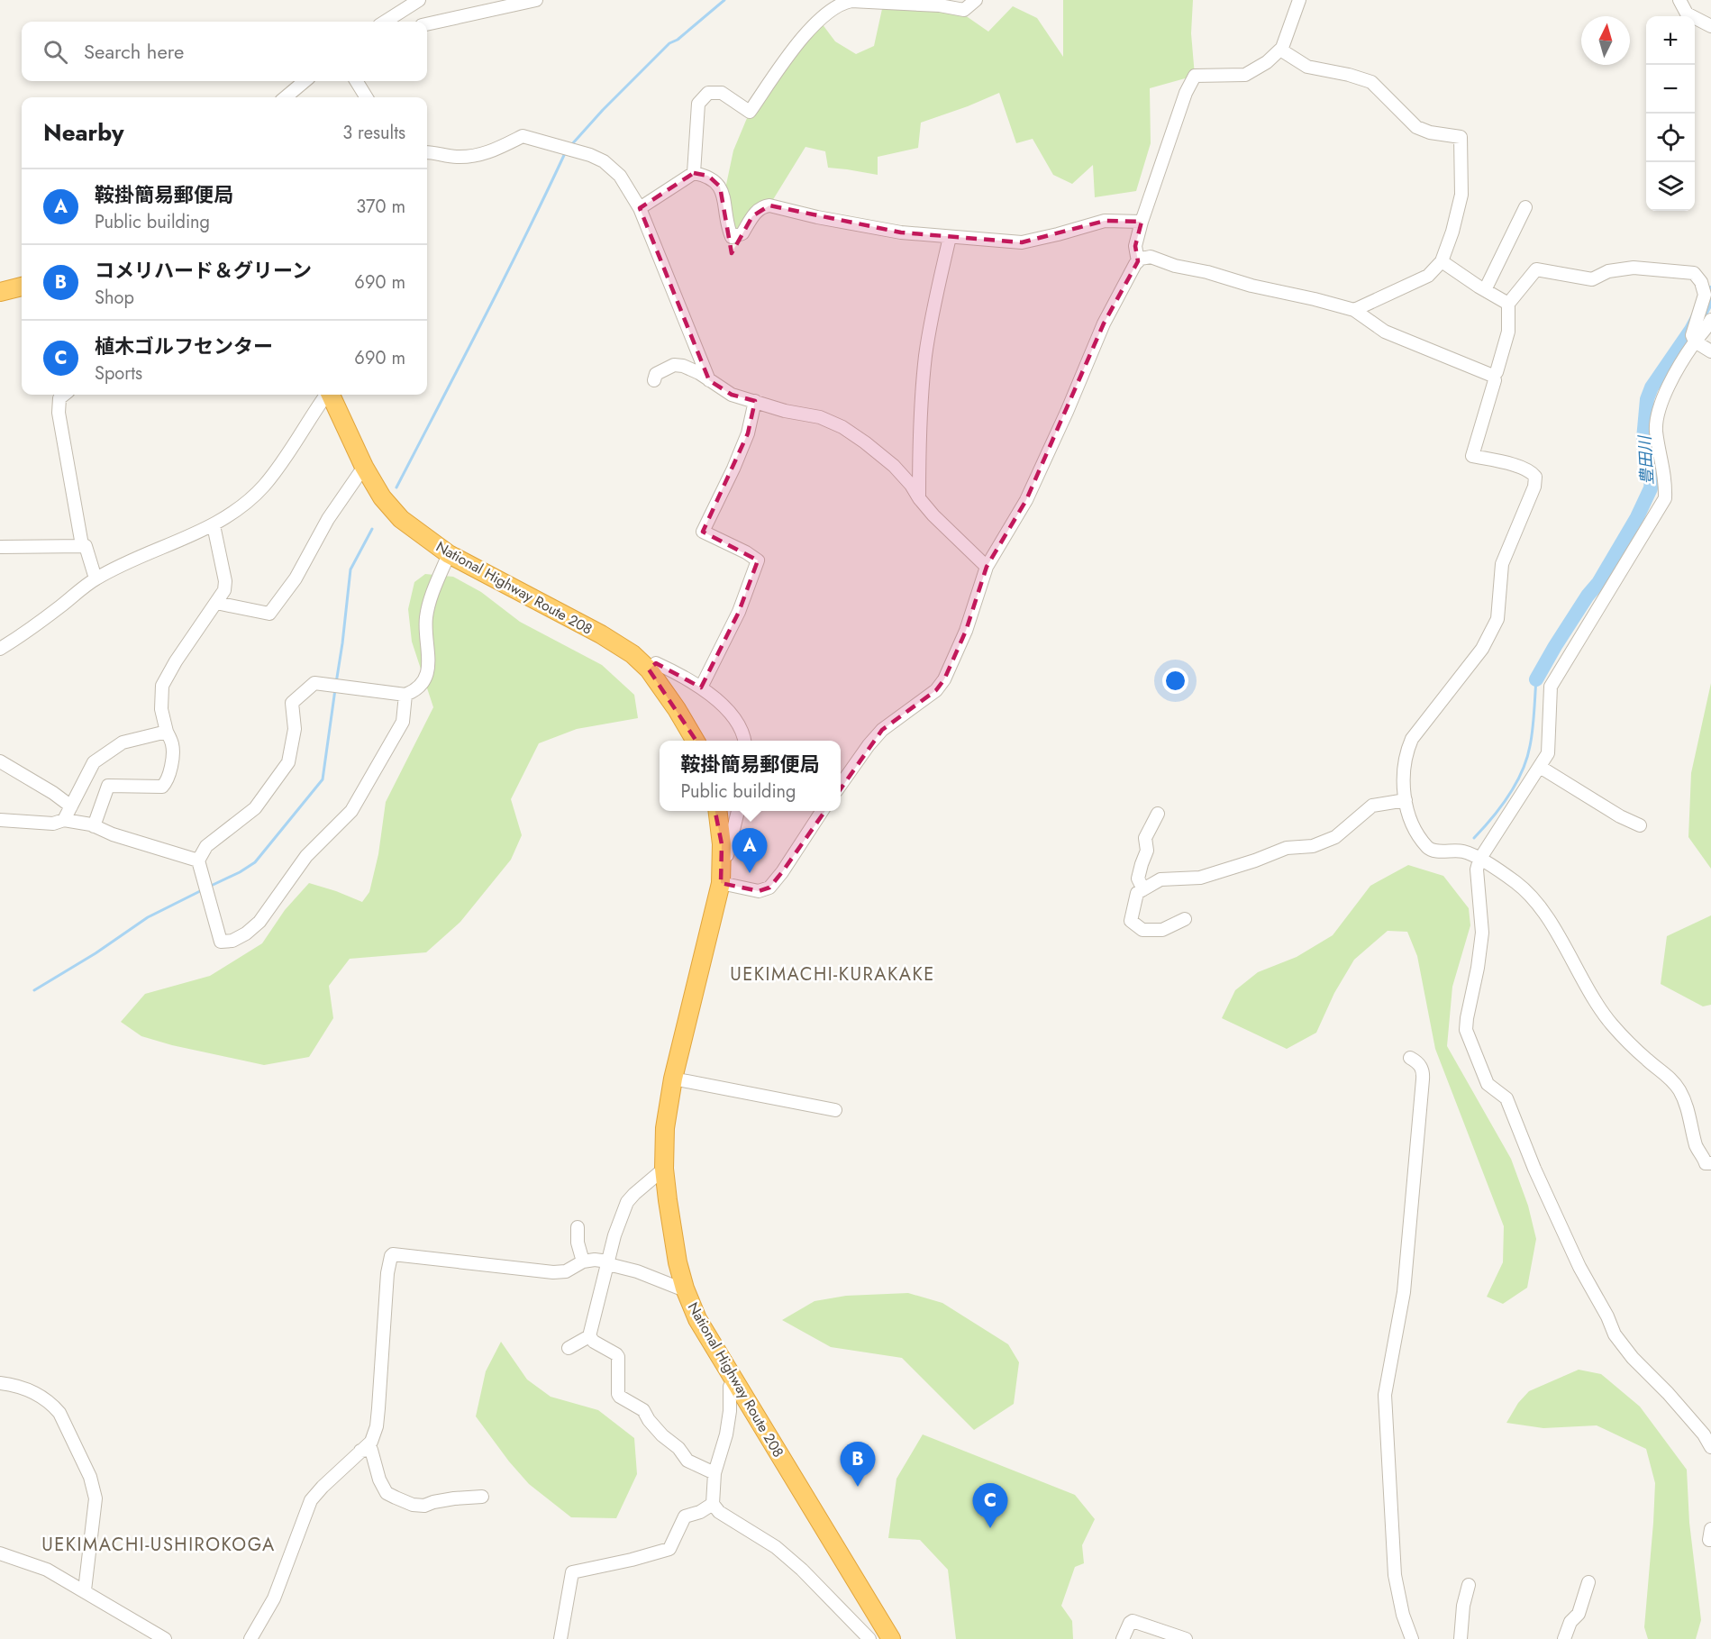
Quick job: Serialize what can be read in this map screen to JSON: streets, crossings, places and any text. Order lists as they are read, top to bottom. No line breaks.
{"streets":{"highway":["National Highway Route 208"]},"districts":["UEKIMACHI-KURAKAKE","UEKIMACHI-USHIROKOGA"],"water":["豊田川"],"north":"top","page":{"map_buttons":["+","−"],"search":"Search here","heading":["Nearby","3 results"],"list":[{"mark":"A","name":"鞍掛簡易郵便局","note":"Public building","value":"370 m"},{"mark":"B","name":"コメリハード＆グリーン","note":"Shop","value":"690 m"},{"mark":"C","name":"植木ゴルフセンター","note":"Sports","value":"690 m"}],"popup":["鞍掛簡易郵便局","Public building"],"pins":["A","B","C"]}}
